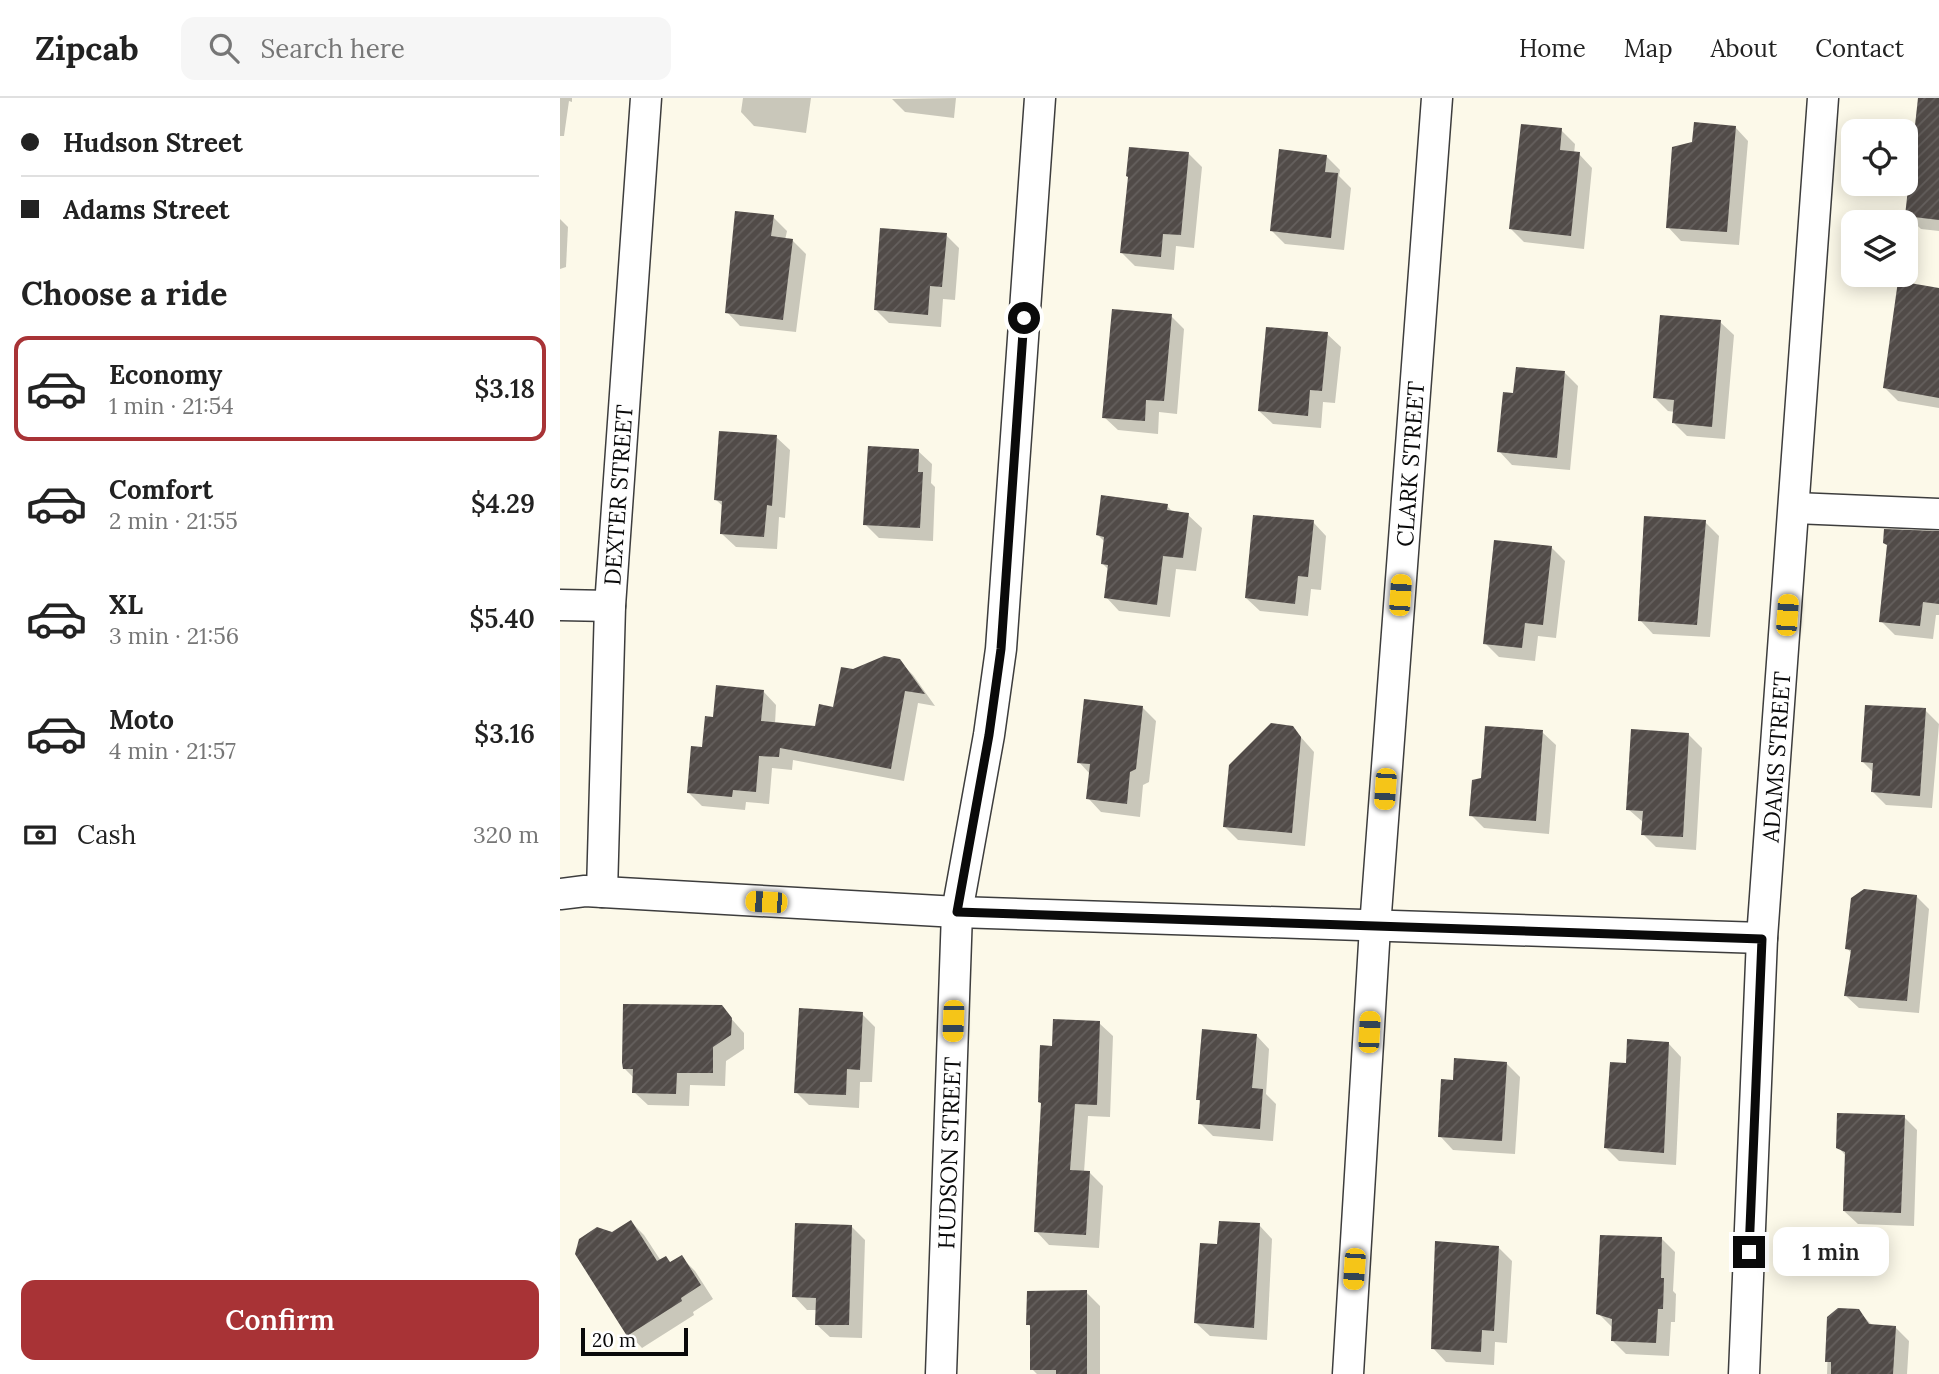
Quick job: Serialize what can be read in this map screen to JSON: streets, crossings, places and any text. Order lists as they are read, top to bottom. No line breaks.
{"streets":{"street":["CLARK STREET","DEXTER STREET","ADAMS STREET","HUDSON STREET"]},"scale_bar":"20 m","page":{"header":"Zipcab","search":"Search here","nav":["Home","Map","About","Contact"],"banner":["Hudson Street","Adams Street"],"heading":"Choose a ride","list":[{"name":"Economy","note":"1 min · 21:54","value":"$3.18"},{"name":"Comfort","note":"2 min · 21:55","value":"$4.29"},{"name":"XL","note":"3 min · 21:56","value":"$5.40"},{"name":"Moto","note":"4 min · 21:57","value":"$3.16"}],"pay":["Cash","320 m"],"bubble":"1 min","buttons":"Confirm","scale":"20 m"}}
